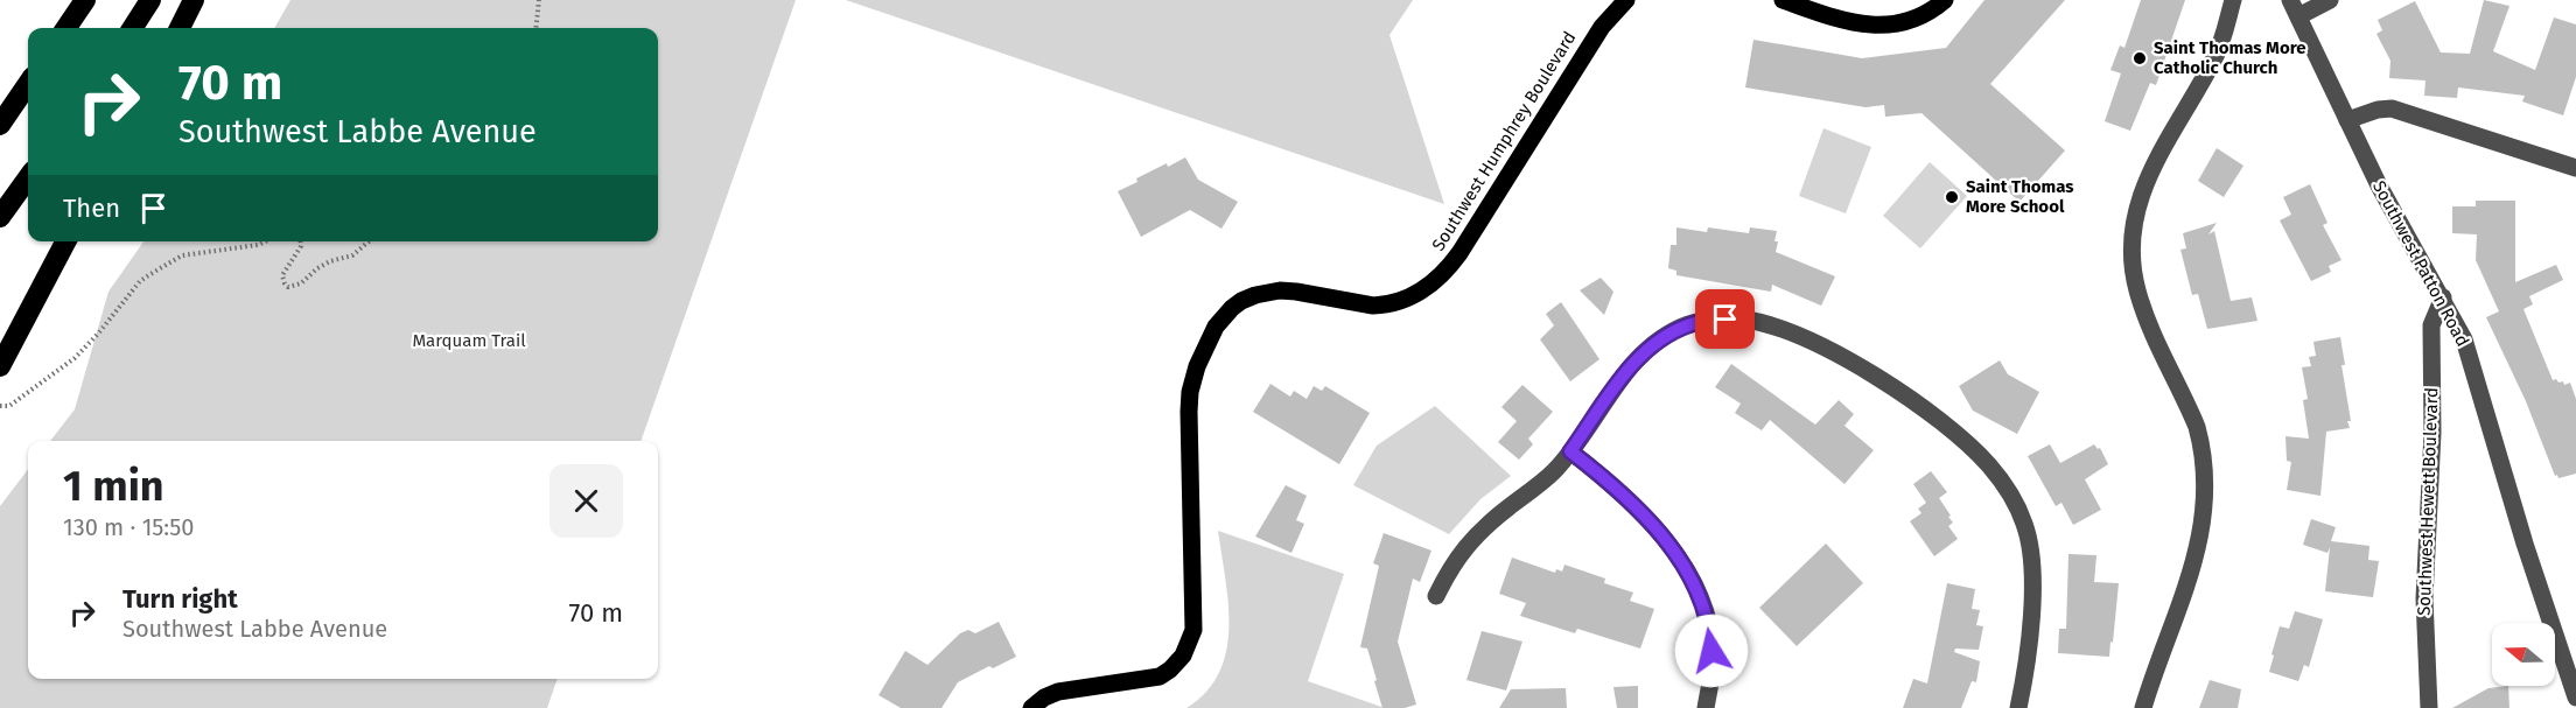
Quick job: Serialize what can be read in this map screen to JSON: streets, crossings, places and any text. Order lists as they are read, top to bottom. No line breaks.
{"streets":{"main road":["Southwest Humphrey Boulevard"],"street":["Southwest Patton Road","Southwest Hewett Boulevard"]},"crossings":[["Southwest Patton Road","Southwest Hewett Boulevard"]],"parks":["Marquam Trail"],"places":["Saint Thomas More Catholic Church","Saint Thomas More School"],"north":"left","page":{"turn":["70 m","Southwest Labbe Avenue"],"then":"Then","heading":["1 min","130 m · 15:50"],"list":[{"name":"Turn right","note":"Southwest Labbe Avenue","value":"70 m"}]}}
